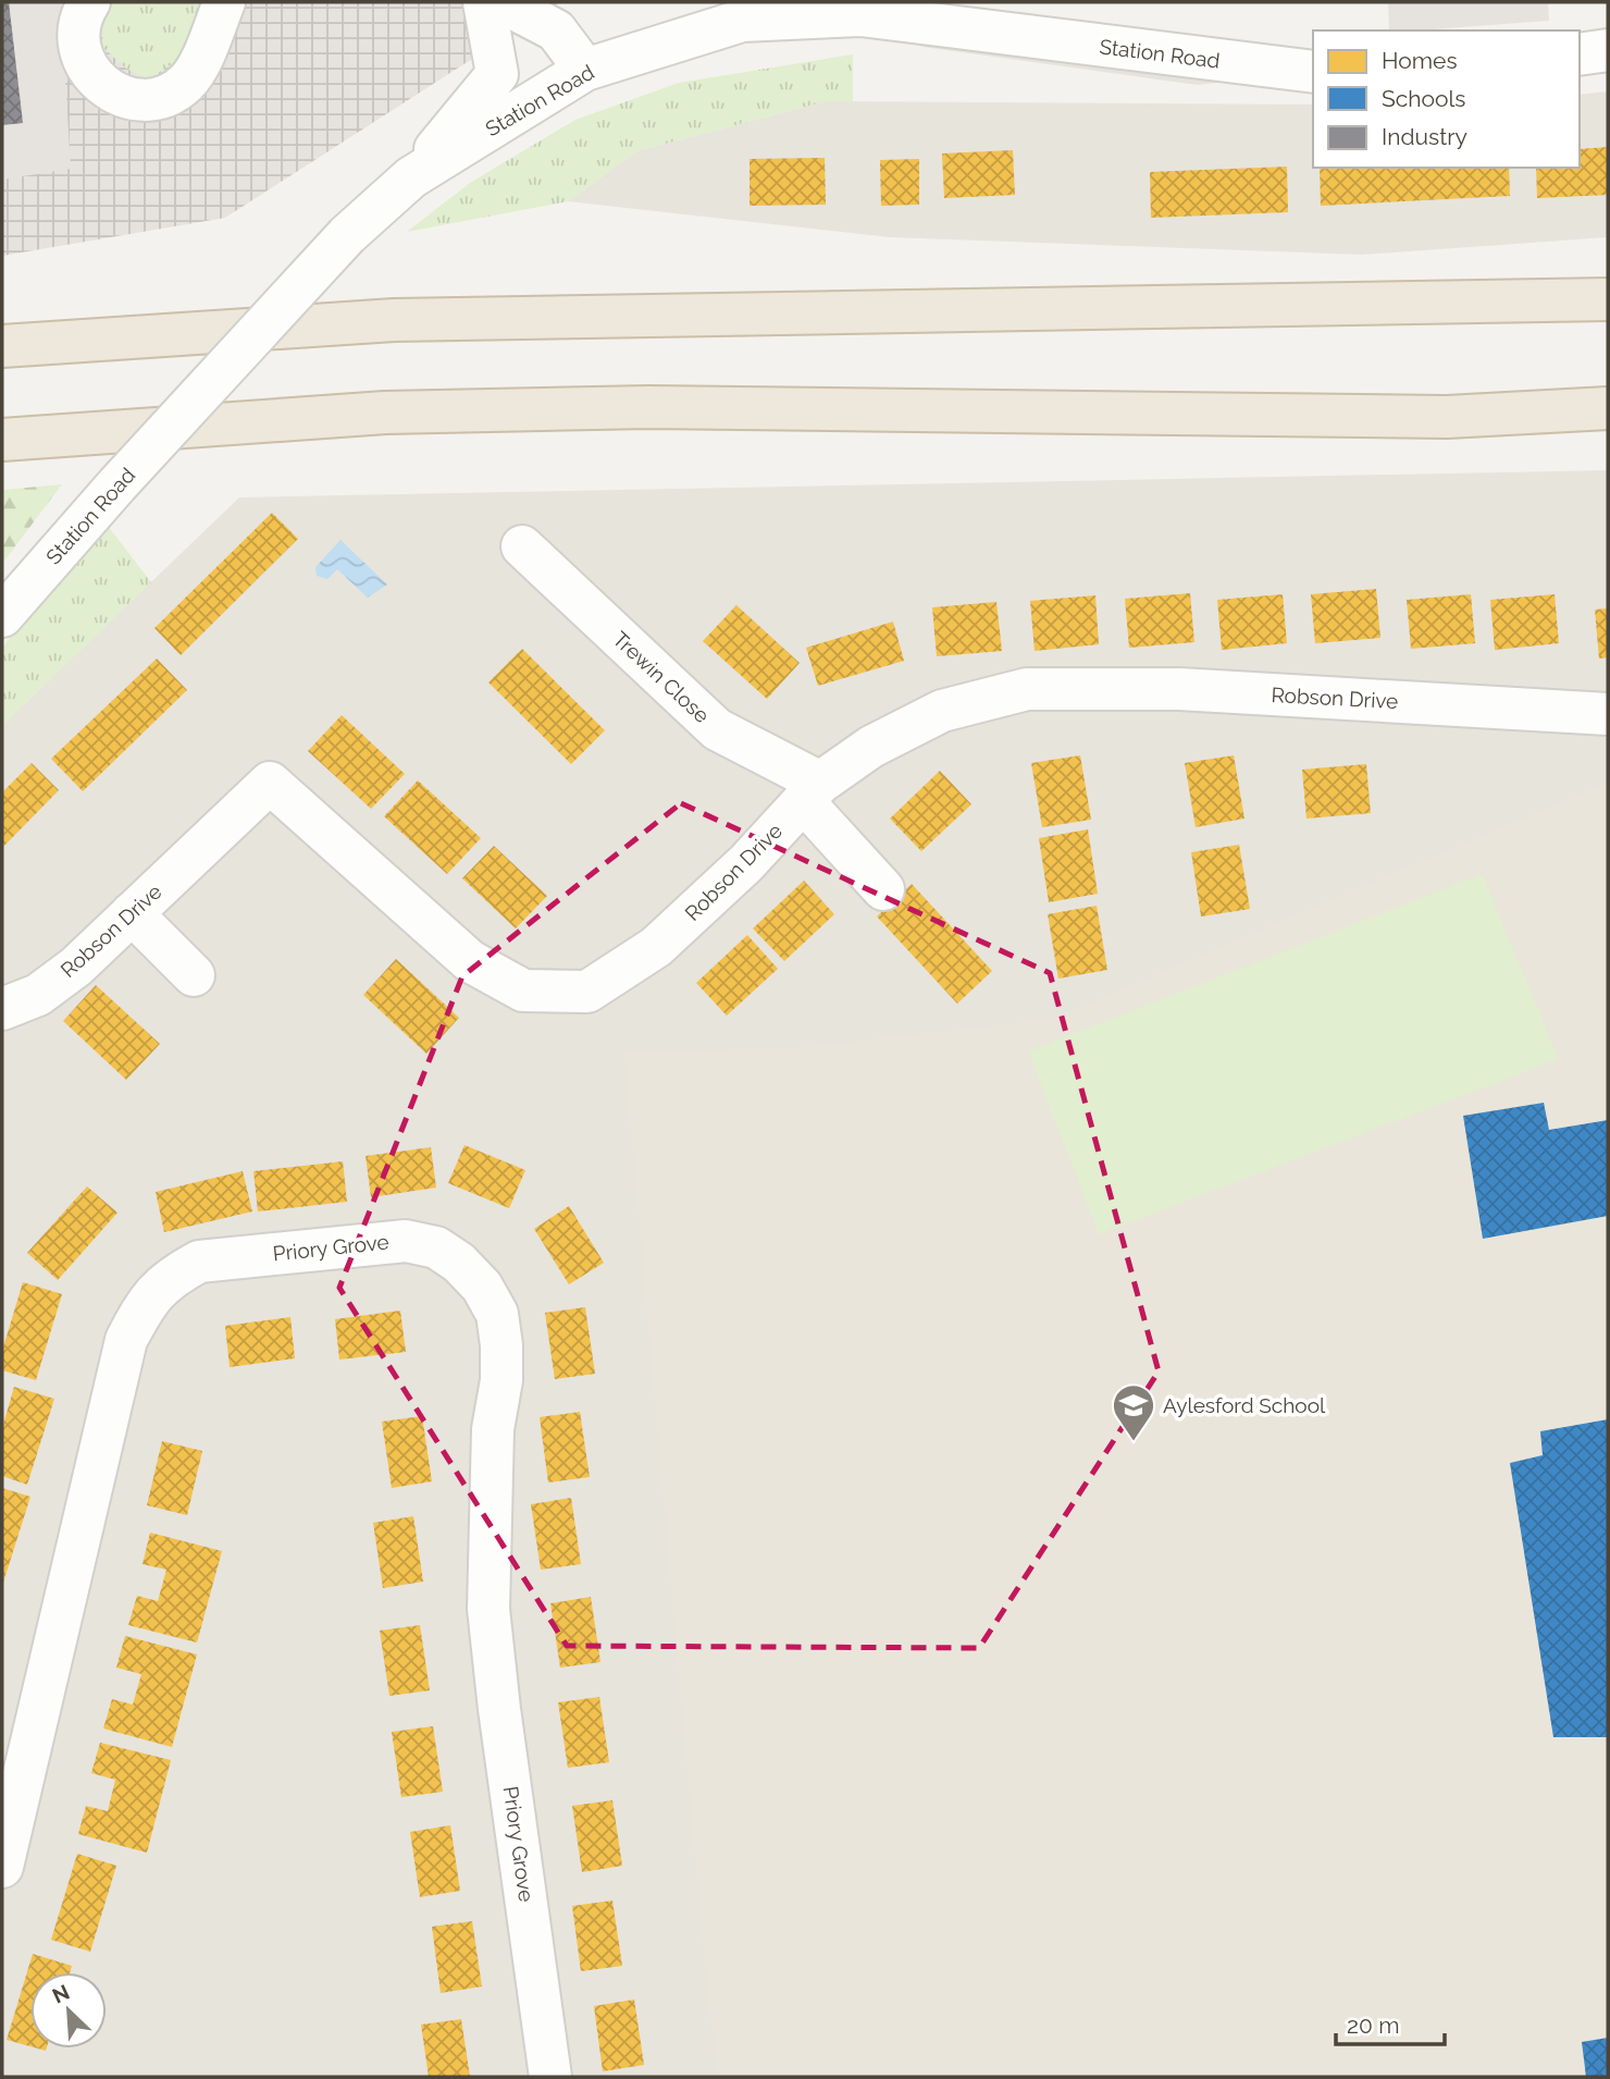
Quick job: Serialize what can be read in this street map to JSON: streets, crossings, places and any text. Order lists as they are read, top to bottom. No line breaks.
{"streets":{"street":["Station Road","Trewin Close","Robson Drive","Priory Grove"]},"crossings":[["Trewin Close","Robson Drive"]],"places":{"school or university":["Aylesford School"]},"legend":["Homes","Schools","Industry"],"scale_bar":"20 m","north":"top left"}
